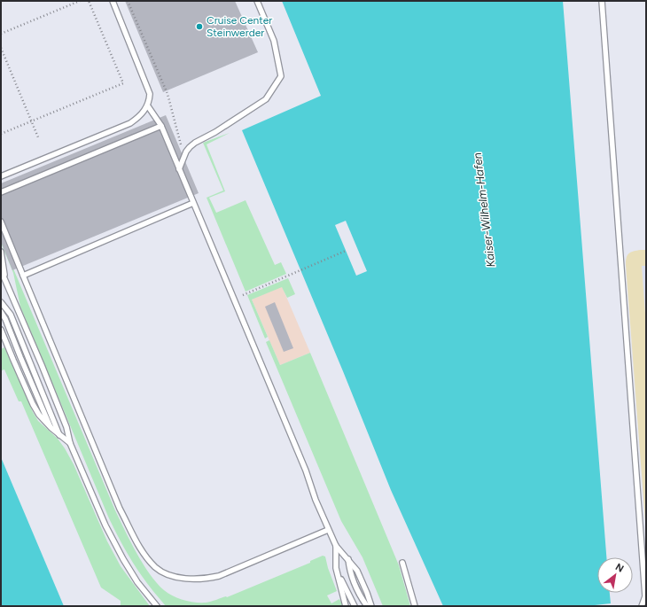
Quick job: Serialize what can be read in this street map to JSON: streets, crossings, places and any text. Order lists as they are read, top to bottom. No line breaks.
{"water":["Kaiser-Wilhelm-Hafen"],"places":["Cruise Center Steinwerder"],"north":"top right"}
